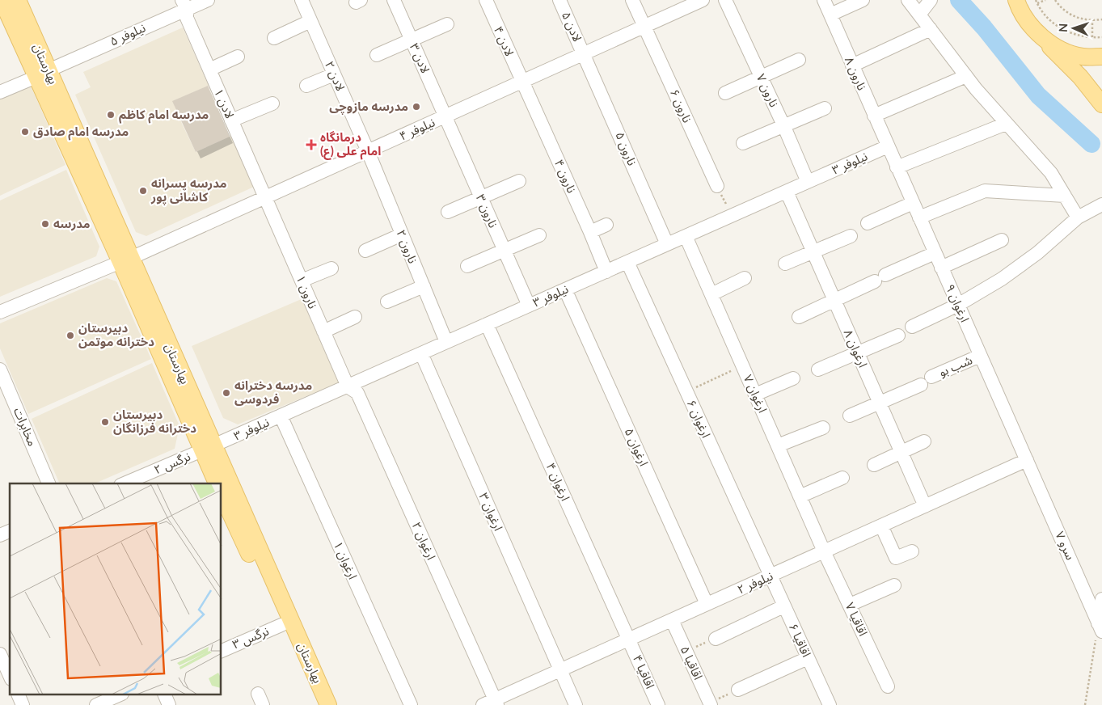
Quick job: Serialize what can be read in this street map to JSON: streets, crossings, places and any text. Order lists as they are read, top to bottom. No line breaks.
{"streets":{"main road":["بهارستان"],"street":["لادن ۵","نیلوفر ۵","لادن ۴","لادن ۳","نارون ۸","لادن ۲","نارون ۷","لادن ۱","نارون ۶","نیلوفر ۴","نارون ۵","نیلوفر ۳","نارون ۴","نارون ۳","نارون ۲","نارون ۱","ارغوان ۹","ارغوان ۸","شب بو","ارغوان ۷","ارغوان ۶","مخابرات","ارغوان ۵","نرگس ۲","ارغوان ۴","ارغوان ۳","ارغوان ۲","سرو ۷","ارغوان ۱","نیلوفر ۲","اقاقیا ۷","نرگس ۳","اقاقیا ۶","اقاقیا ۵","اقاقیا ۴"]},"crossings":[["لادن ۵","نیلوفر ۴"],["لادن ۵","نارون ۵"],["نیلوفر ۵","بهارستان"],["نیلوفر ۵","لادن ۱"],["لادن ۴","نیلوفر ۴"],["لادن ۴","نارون ۴"],["لادن ۳","نیلوفر ۴"],["لادن ۳","نارون ۳"],["بهارستان","نیلوفر ۴"],["بهارستان","نیلوفر ۳"],["بهارستان","نرگس ۲"],["بهارستان","نرگس ۳"],["نارون ۸","نیلوفر ۳"],["نارون ۸","ارغوان ۹"],["لادن ۲","نیلوفر ۴"],["لادن ۲","نارون ۲"],["نارون ۷","نیلوفر ۳"],["لادن ۱","نیلوفر ۴"],["لادن ۱","نارون ۱"],["نارون ۶","نیلوفر ۴"],["نیلوفر ۴","نارون ۵"],["نیلوفر ۴","نارون ۴"],["نیلوفر ۴","نارون ۳"],["نیلوفر ۴","نارون ۲"],["نیلوفر ۴","نارون ۱"],["نارون ۵","نیلوفر ۳"],["نیلوفر ۳","نارون ۴"],["نیلوفر ۳","نارون ۳"],["نیلوفر ۳","نارون ۲"],["نیلوفر ۳","نارون ۱"],["نیلوفر ۳","ارغوان ۹"],["نیلوفر ۳","ارغوان ۸"],["نیلوفر ۳","ارغوان ۷"],["نیلوفر ۳","ارغوان ۶"],["نیلوفر ۳","ارغوان ۵"],["نیلوفر ۳","نرگس ۲"],["نیلوفر ۳","ارغوان ۴"],["نیلوفر ۳","ارغوان ۳"],["نیلوفر ۳","ارغوان ۲"],["نیلوفر ۳","ارغوان ۱"],["نارون ۱","ارغوان ۲"],["ارغوان ۹","شب بو"],["ارغوان ۹","سرو ۷"],["ارغوان ۹","نیلوفر ۲"],["ارغوان ۸","شب بو"],["ارغوان ۸","نیلوفر ۲"],["ارغوان ۷","نیلوفر ۲"],["ارغوان ۷","اقاقیا ۷"],["ارغوان ۶","نیلوفر ۲"],["ارغوان ۶","اقاقیا ۶"],["ارغوان ۵","نیلوفر ۲"],["ارغوان ۴","نیلوفر ۲"],["ارغوان ۴","اقاقیا ۴"],["ارغوان ۳","نیلوفر ۲"],["ارغوان ۲","نیلوفر ۲"],["سرو ۷","نیلوفر ۲"],["نیلوفر ۲","اقاقیا ۷"],["نیلوفر ۲","اقاقیا ۶"],["نیلوفر ۲","اقاقیا ۵"],["نیلوفر ۲","اقاقیا ۴"]],"places":{"other":["مدرسه مازوچی","مدرسه امام کاظم","مدرسه امام صادق","مدرسه پسرانه کاشانی پور","مدرسه","دبیرستان دخترانه موتمن","مدرسه دخترانه فردوسی","دبیرستان دخترانه فرزانگان"],"health":["درمانگاه امام علی (ع)"]},"north":"left"}
